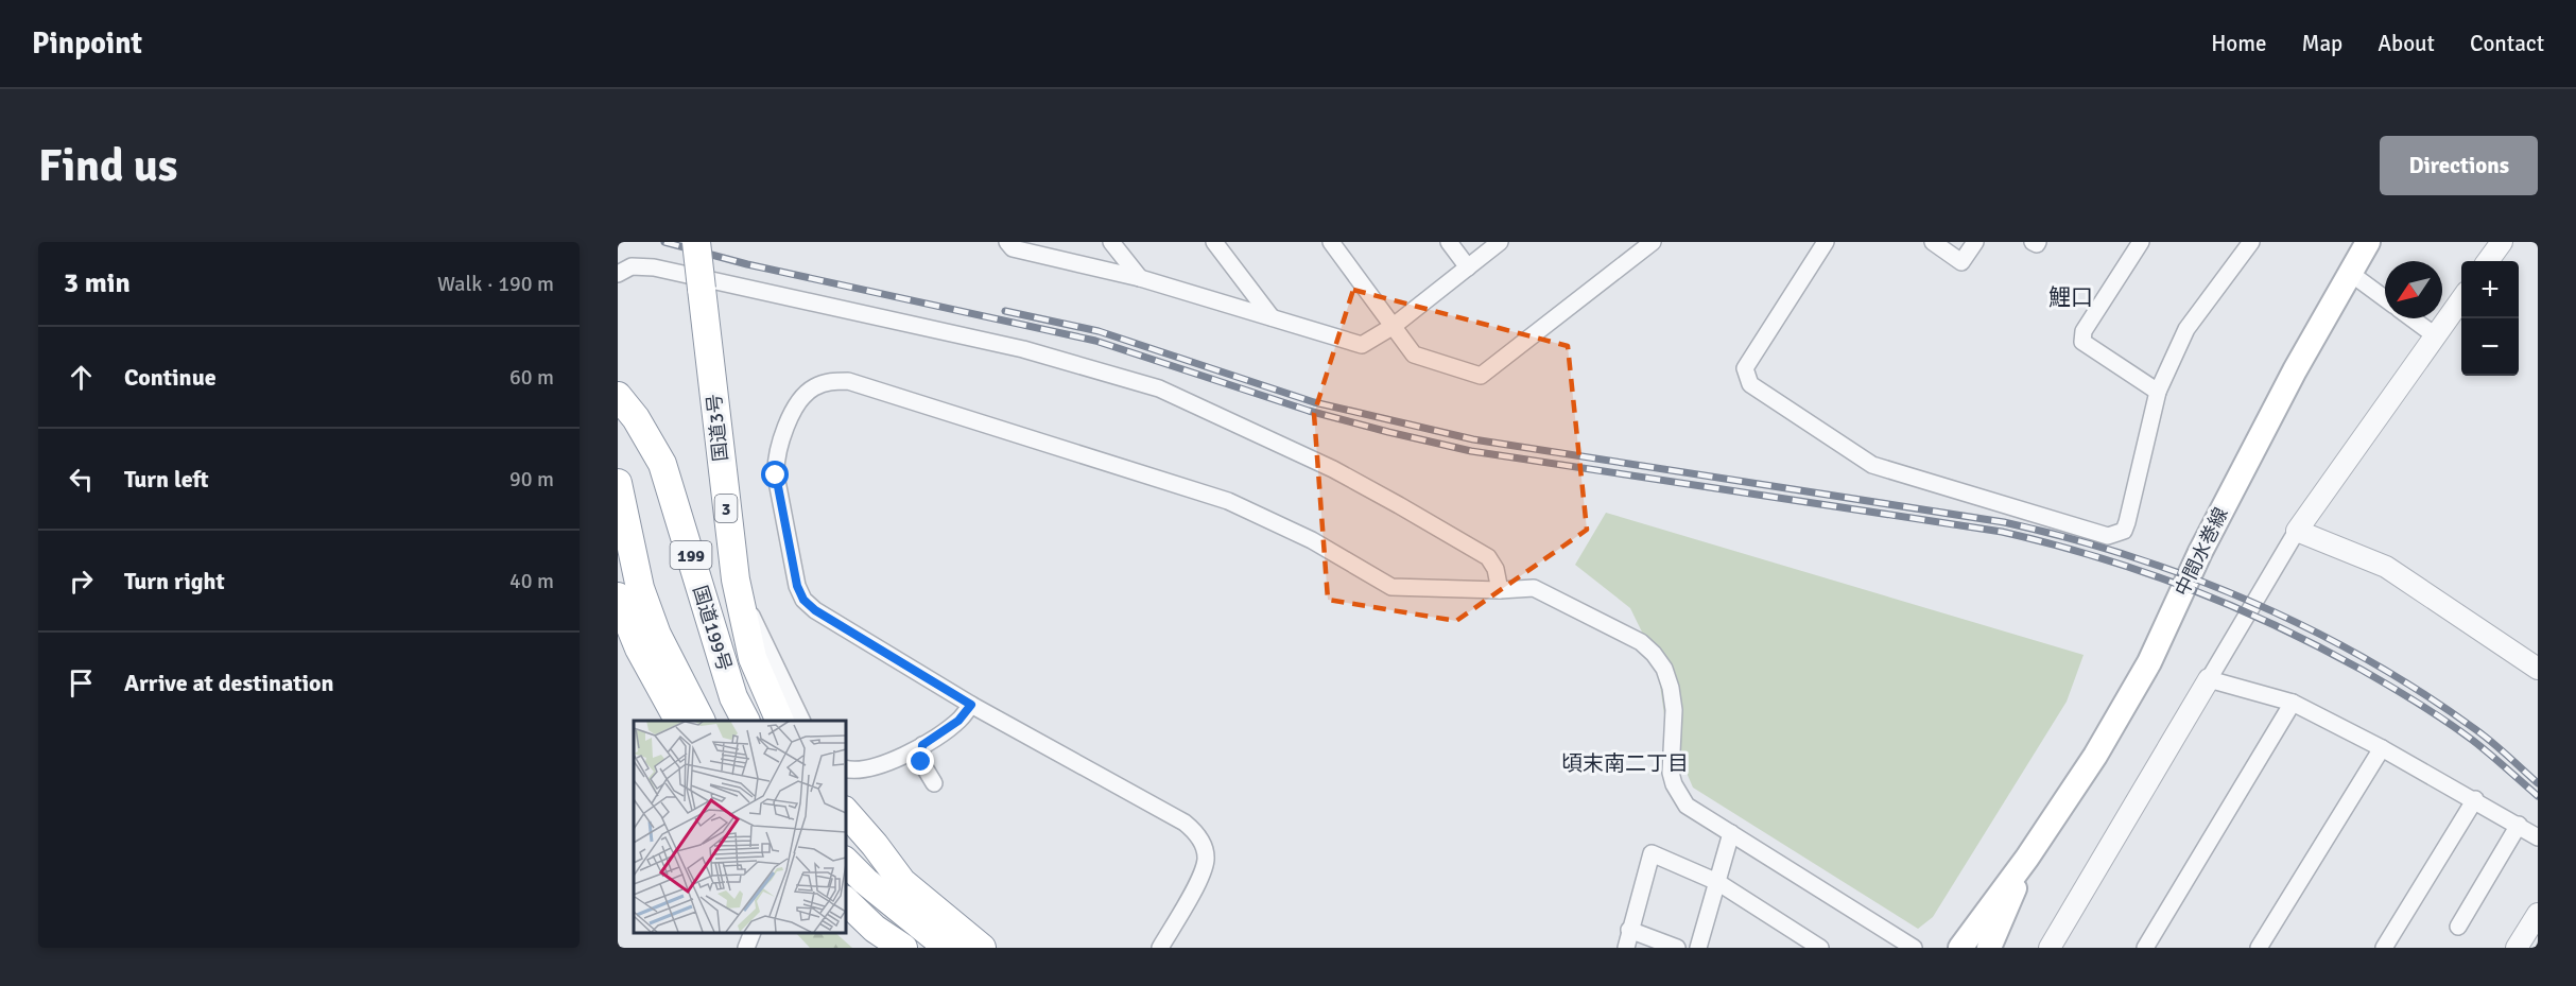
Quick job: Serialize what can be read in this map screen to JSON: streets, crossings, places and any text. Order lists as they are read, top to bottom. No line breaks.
{"streets":{"highway":["国道3号","3","199","国道199号"],"main road":["中間水巻線"]},"districts":["鯉口","頃末南二丁目"],"north":"bottom left","page":{"header":"Pinpoint","nav":["Home","Map","About","Contact"],"buttons":"Directions","title":"Find us","heading":["3 min","Walk · 190 m"],"map_buttons":["+","−"],"list":[["Continue","60 m"],["Turn left","90 m"],["Turn right","40 m"],"Arrive at destination"]}}
